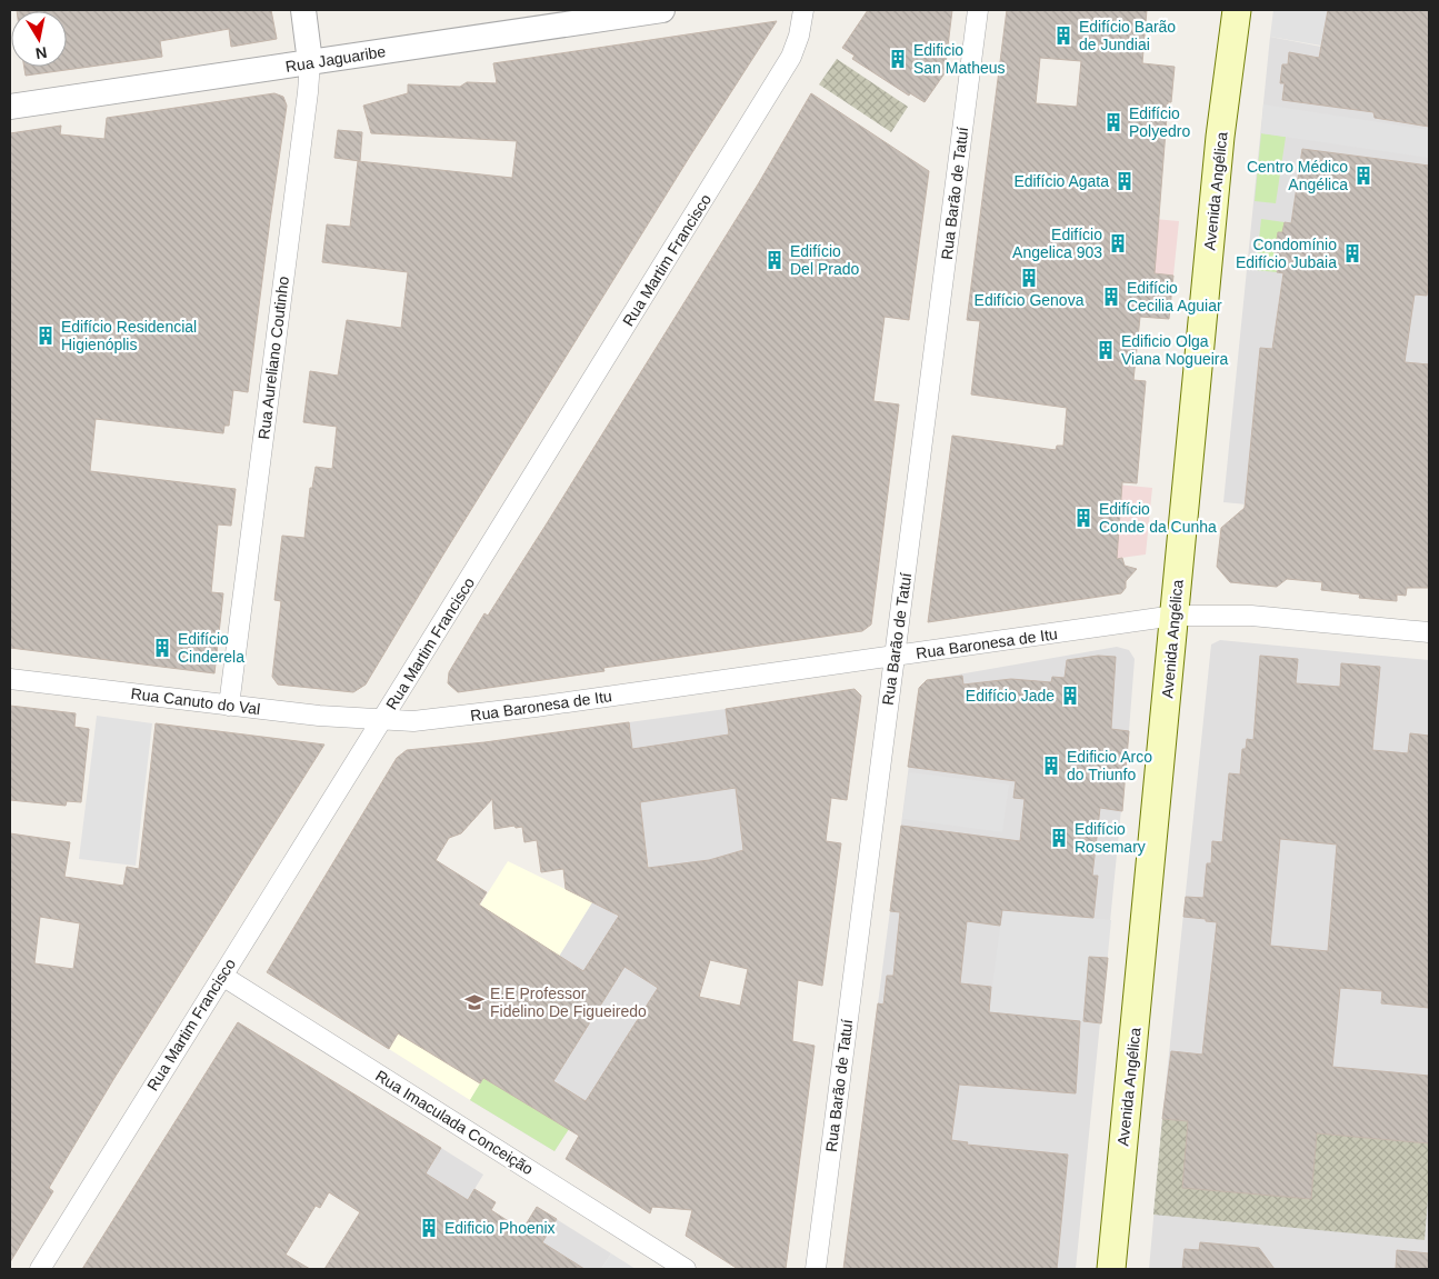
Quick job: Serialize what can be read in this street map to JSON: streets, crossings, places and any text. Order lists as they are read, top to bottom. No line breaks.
{"streets":{"main road":["Avenida Angélica"],"street":["Rua Jaguaribe","Rua Barão de Tatuí","Rua Martim Francisco","Rua Aureliano Coutinho","Rua Baronesa de Itu","Rua Canuto do Val","Rua Imaculada Conceição"]},"crossings":[["Rua Jaguaribe","Rua Aureliano Coutinho"],["Avenida Angélica","Rua Baronesa de Itu"],["Rua Barão de Tatuí","Rua Baronesa de Itu"],["Rua Martim Francisco","Rua Baronesa de Itu"],["Rua Martim Francisco","Rua Canuto do Val"],["Rua Martim Francisco","Rua Imaculada Conceição"],["Rua Aureliano Coutinho","Rua Canuto do Val"],["Rua Baronesa de Itu","Rua Canuto do Val"]],"places":{"building":["Edifício Barão de Jundiai","Edificio San Matheus","Edifício Polyedro","Centro Médico Angélica","Edifício Agata","Edifício Angelica 903","Condomínio Edifício Jubaia","Edifício Del Prado","Edifício Genova","Edifício Cecilia Aguiar","Edifício Residencial Higienóplis","Edificio Olga Viana Nogueira","Edifício Conde da Cunha","Edifício Cinderela","Edifício Jade","Edificio Arco do Triunfo","Edifício Rosemary","Edificio Phoenix"],"school or university":["E.E Professor Fidelino De Figueiredo"]},"north":"bottom"}
